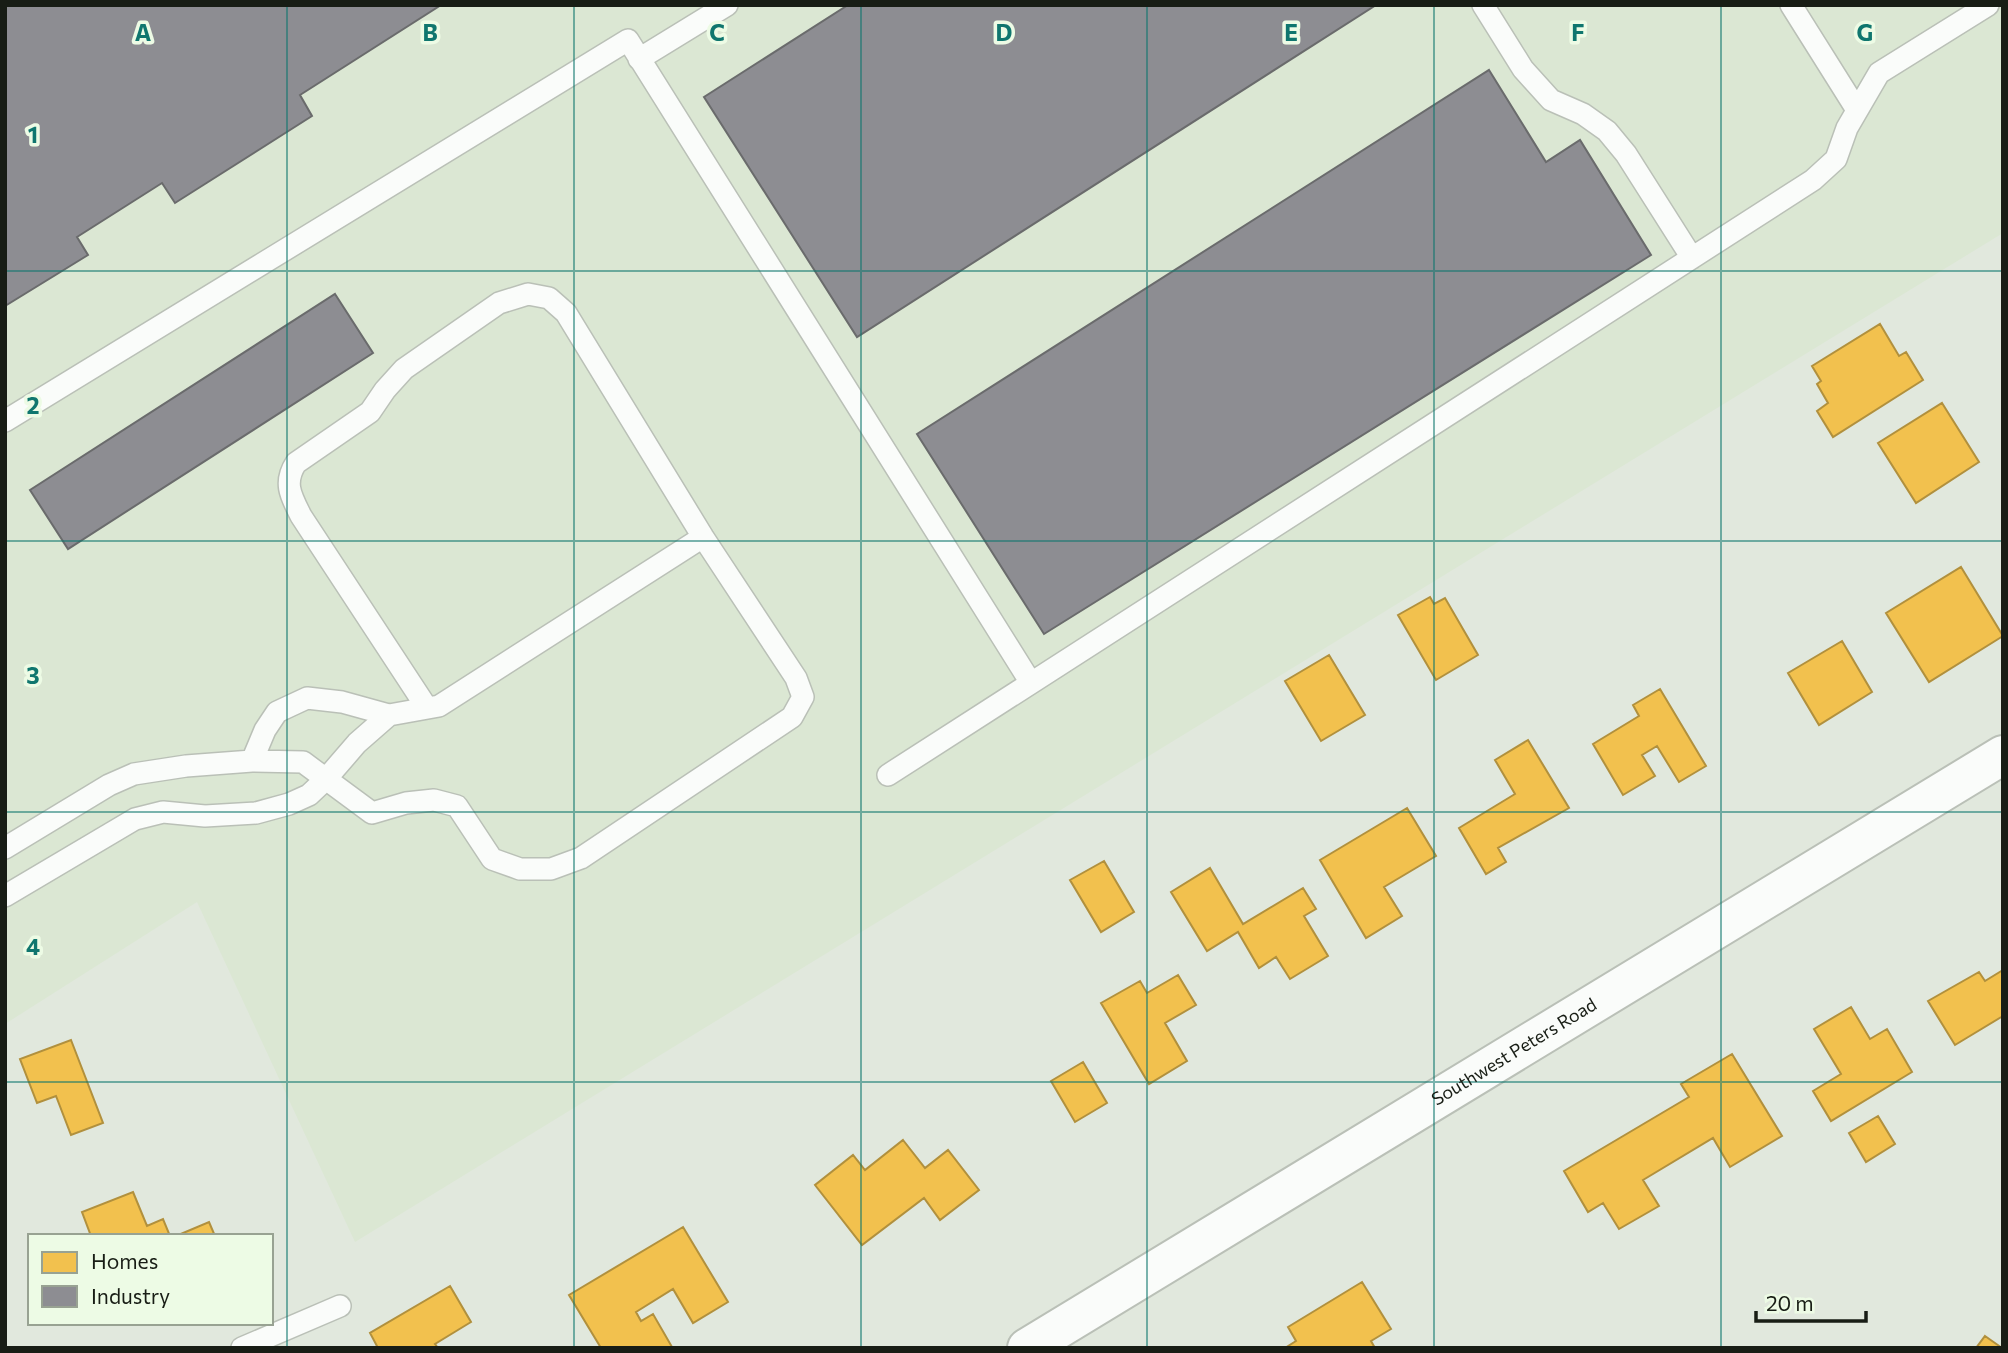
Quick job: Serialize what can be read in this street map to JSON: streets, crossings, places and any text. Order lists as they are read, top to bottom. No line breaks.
{"streets":{"street":["Southwest Peters Road"]},"legend":["Homes","Industry"],"scale_bar":"20 m","grid":{"columns":["A","B","C","D","E","F","G"],"rows":["1","2","3","4"]}}
